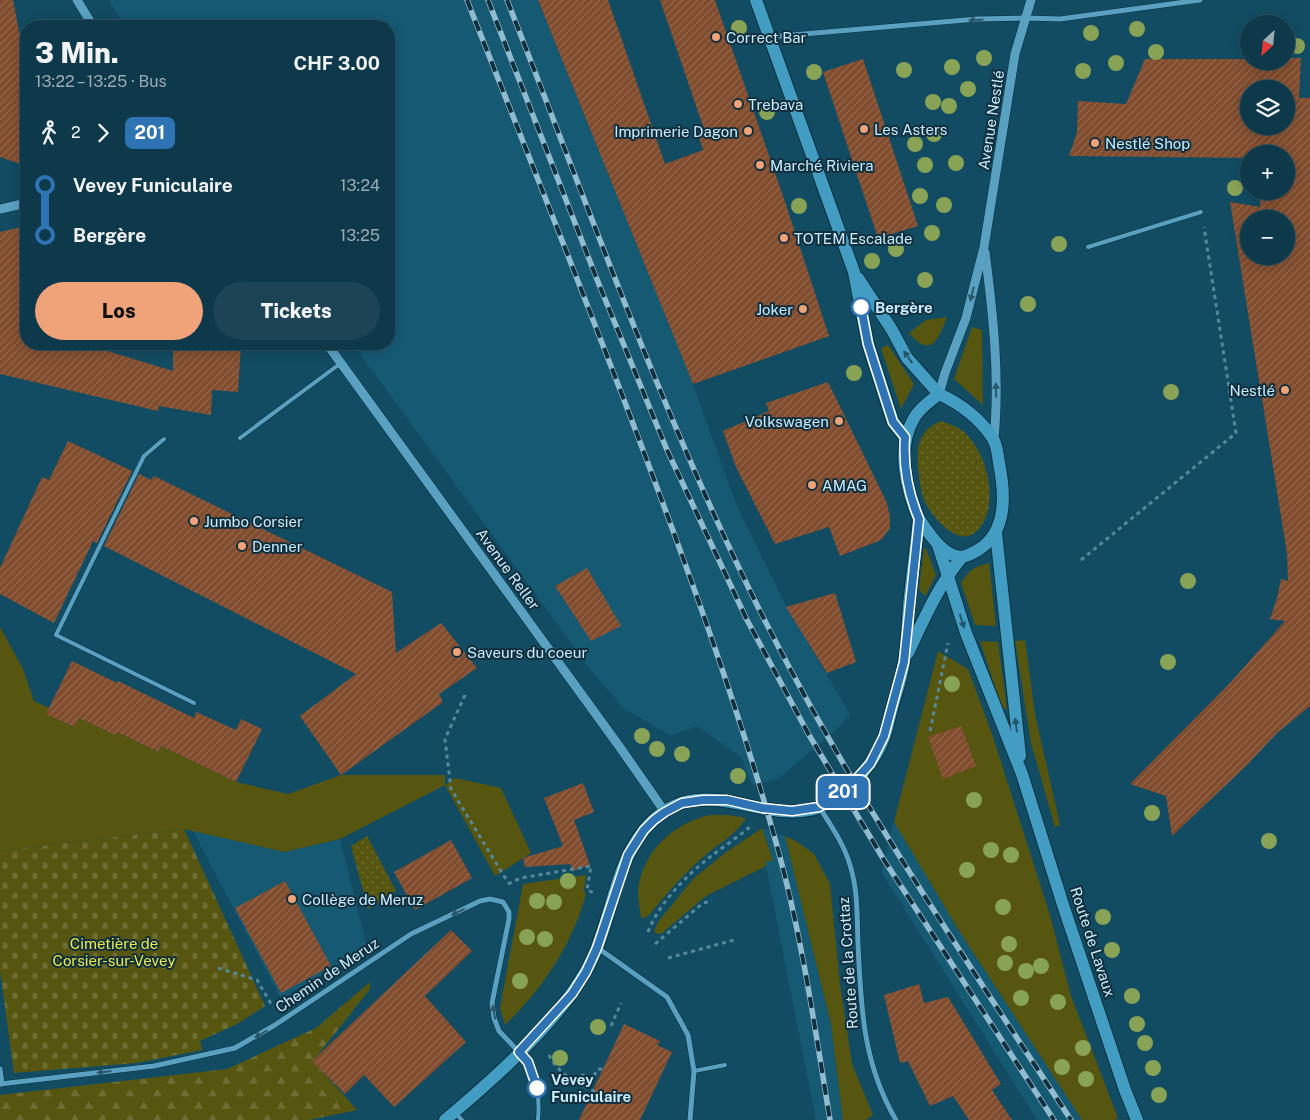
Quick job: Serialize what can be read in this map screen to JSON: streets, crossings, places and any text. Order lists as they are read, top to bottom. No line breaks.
{"streets":{"main road":["Route de Lavaux"],"street":["Avenue Nestlé","Avenue Reller","Route de la Crottaz","Chemin de Meruz"]},"one_way":["Chemin de Meruz"],"parks":["Cimetière de Corsier-sur-Vevey"],"places":["Correct Bar","Trebava","Les Asters","Imprimerie Dagon","Nestlé Shop","Marché Riviera","TOTEM Escalade","Bergère","Joker","Nestlé","Volkswagen","AMAG","Jumbo Corsier","Denner","Saveurs du coeur","Collège de Meruz","Vevey Funiculaire"],"lines":["bus line 201"],"north":"bottom left","page":{"on_map":"201","map_buttons":["+","−"],"heading":["3 Min.","13:22 – 13:25 · Bus","CHF 3.00"],"legs":["2","201"],"list":[{"name":"Vevey Funiculaire","value":"13:24"},{"name":"Bergère","value":"13:25"}],"buttons":["Los","Tickets"]}}
